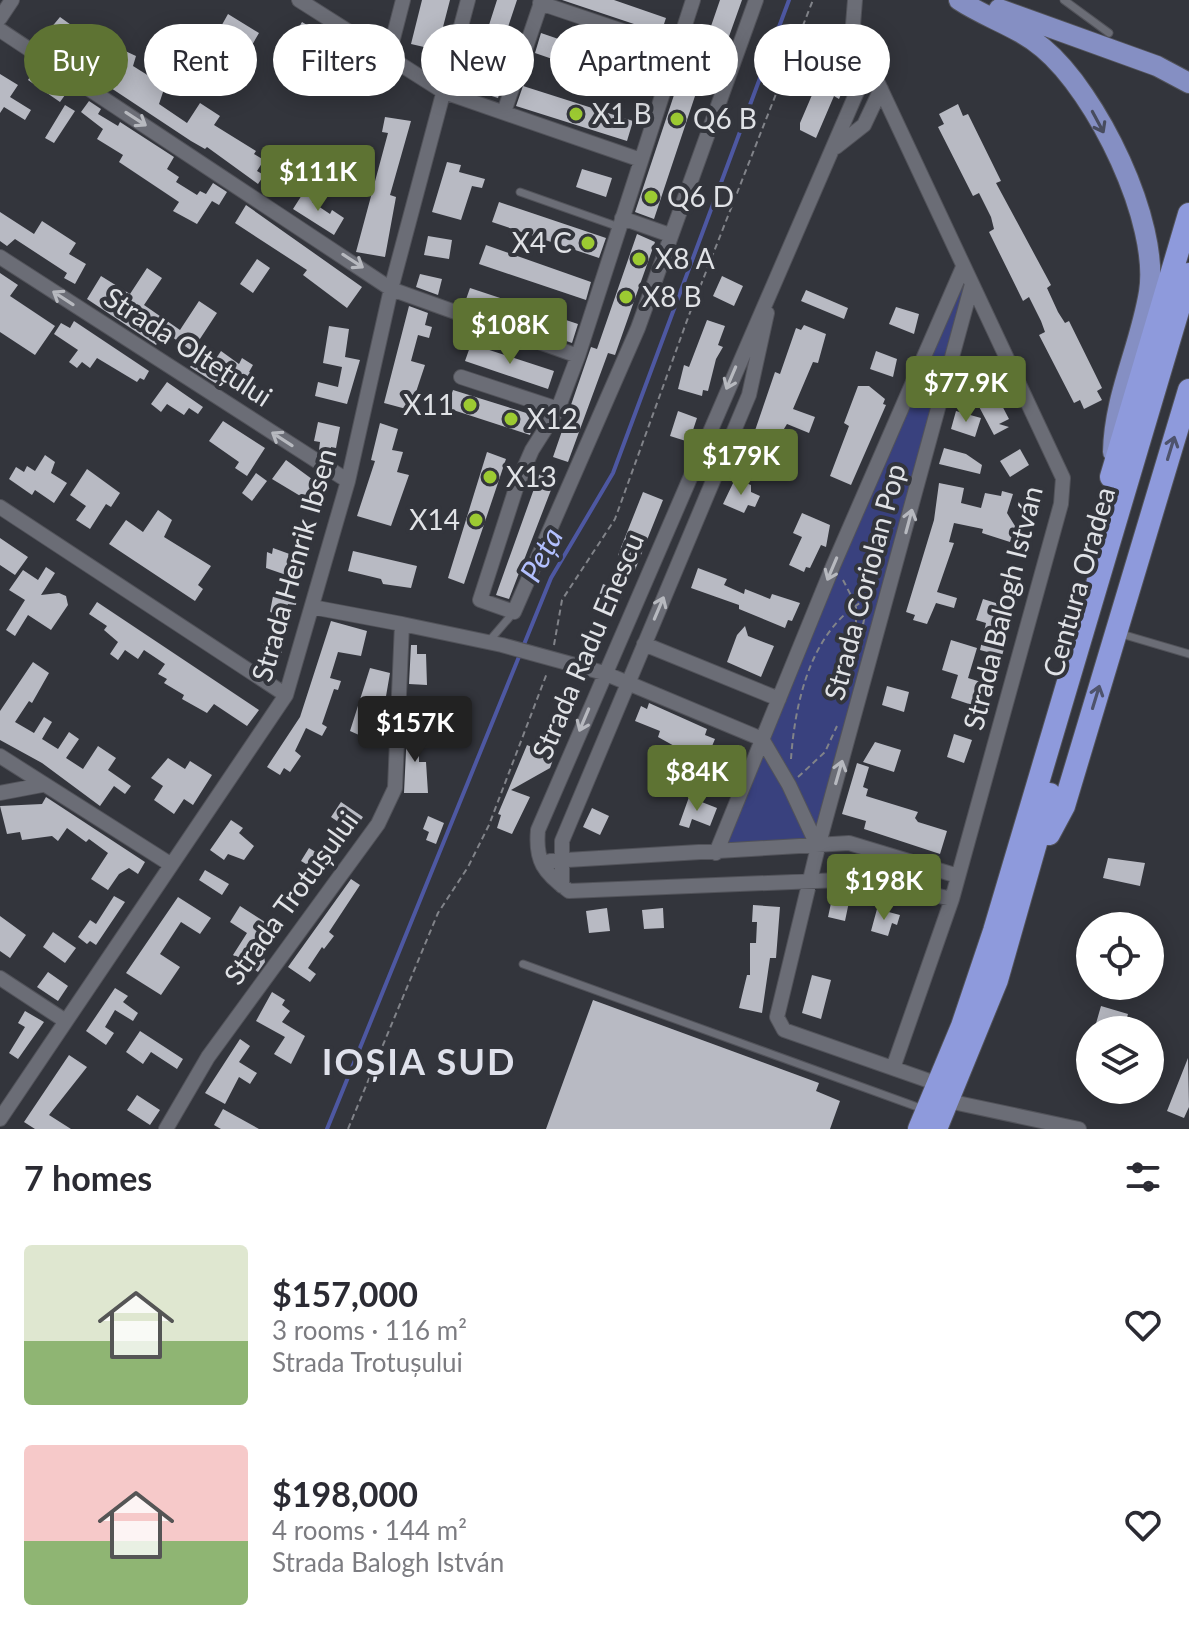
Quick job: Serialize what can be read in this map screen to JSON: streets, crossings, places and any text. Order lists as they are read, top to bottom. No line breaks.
{"streets":{"highway":["Centura Oradea"],"street":["Strada Oltețului","Strada Henrik Ibsen","Strada Coriolan Pop","Strada Balogh István","Strada Radu Enescu","Strada Trotușului"]},"crossings":[["Strada Oltețului","Strada Henrik Ibsen"],["Strada Coriolan Pop","Strada Balogh István"]],"one_way":["Strada Oltețului"],"districts":["IOȘIA SUD"],"water":["Peța"],"places":["X1 B","Q6 B","Q6 D","X4 C","X8 A","X8 B","X11","X12","X13","X14"],"page":{"chip":["Buy","Rent","Filters","New","Apartment","House"],"price":["$111K","$108K","$77.9K","$179K","$157K","$84K","$198K"],"heading":"7 homes","list":[{"name":"$157,000","note":"3 rooms · 116 m² · Strada Trotușului"},{"name":"$198,000","note":"4 rooms · 144 m² · Strada Balogh István"}]}}
